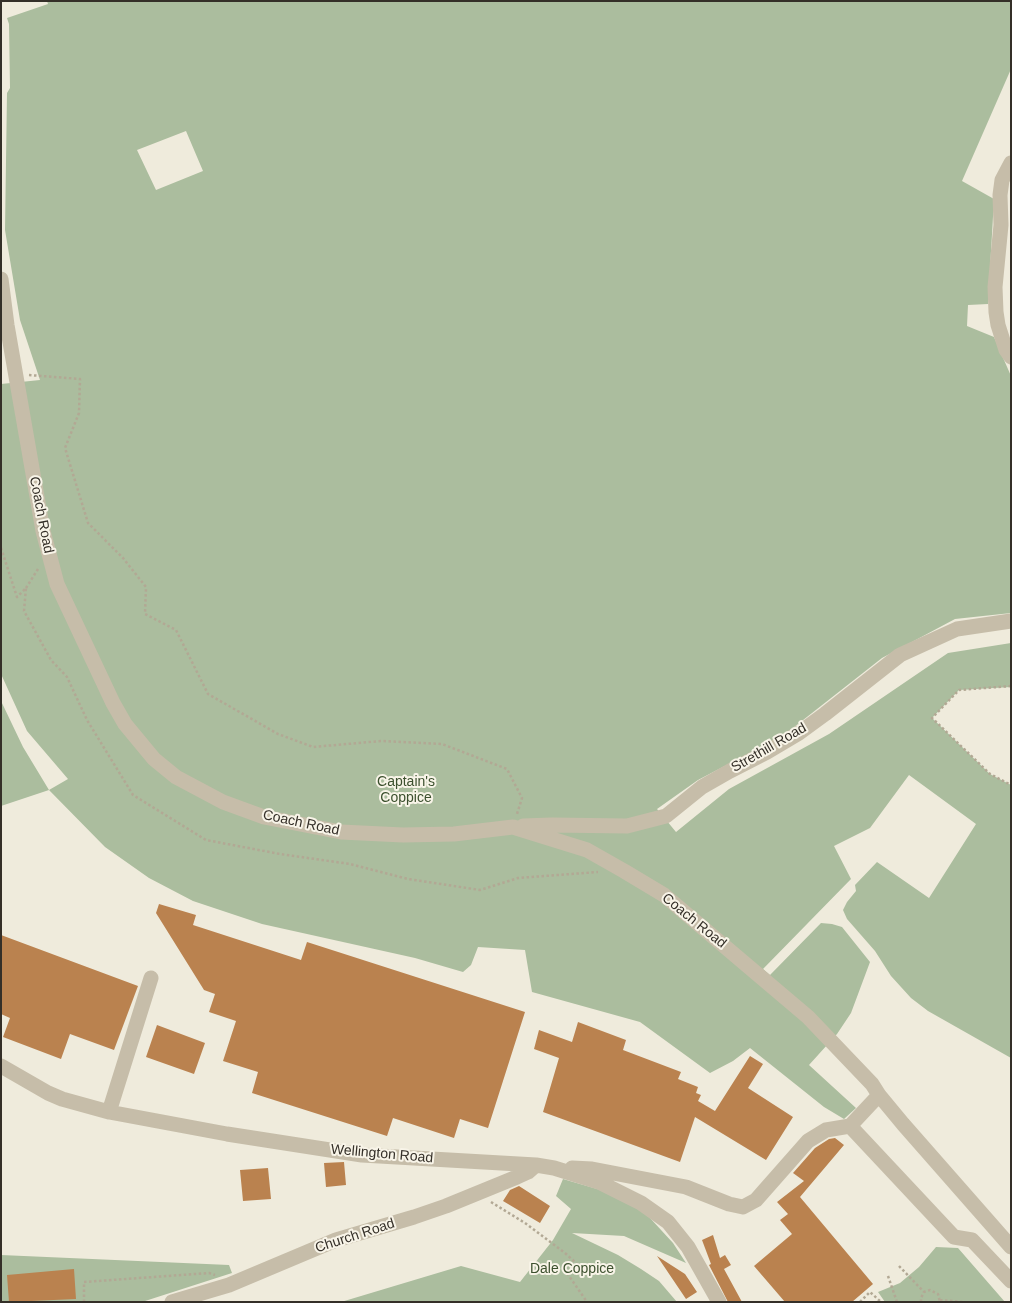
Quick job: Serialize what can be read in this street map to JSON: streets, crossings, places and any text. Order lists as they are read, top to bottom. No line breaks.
{"streets":{"street":["Coach Road","Strethill Road","Wellington Road","Church Road"]},"crossings":[["Coach Road","Strethill Road"],["Wellington Road","Church Road"]],"parks":["Captain's Coppice","Dale Coppice"]}
